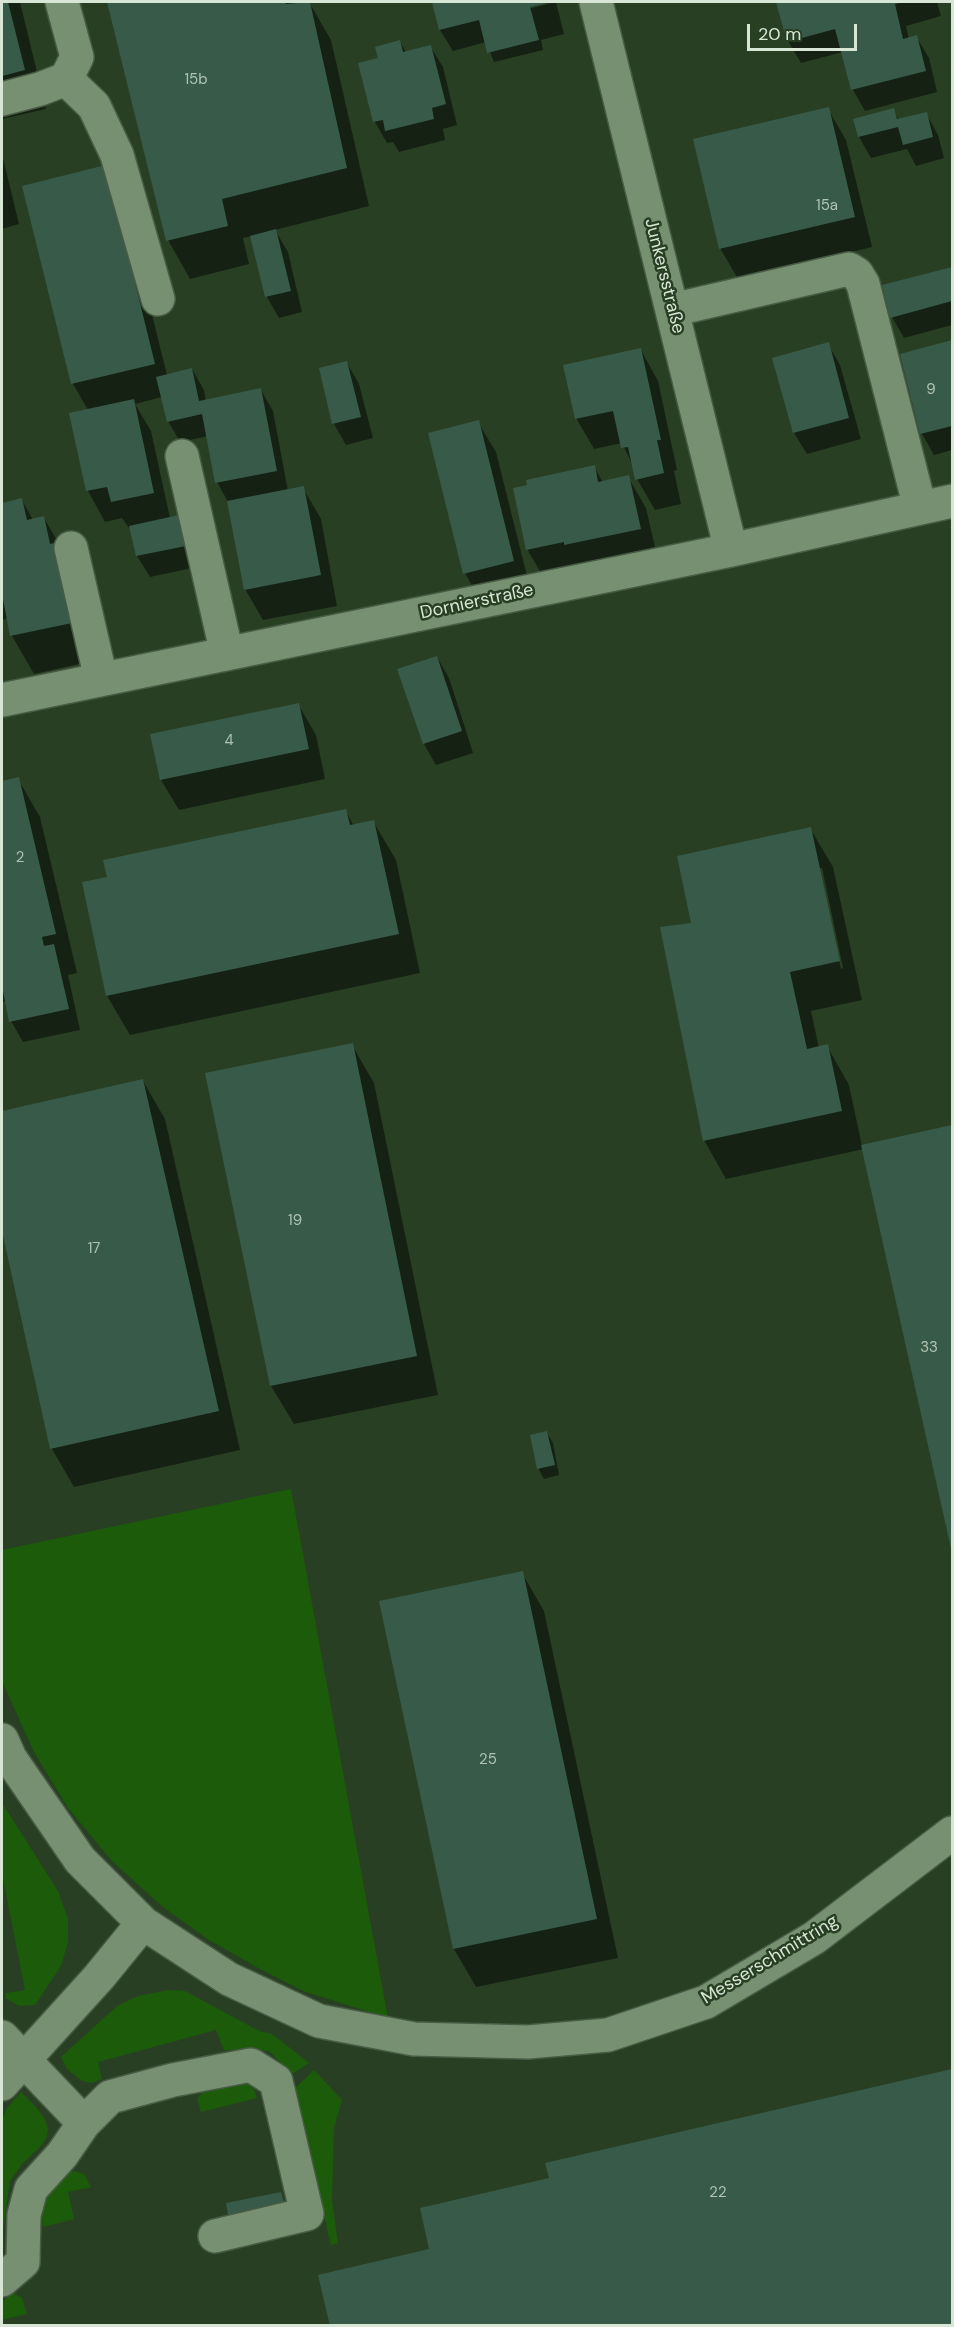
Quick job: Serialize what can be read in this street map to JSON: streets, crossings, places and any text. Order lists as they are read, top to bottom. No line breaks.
{"streets":{"street":["Junkersstraße","Dornierstraße","Messerschmittring"]},"crossings":[["Junkersstraße","Dornierstraße"]],"house_numbers":["15b","15a","9","4","2","19","17","33","25","22"],"scale_bar":"20 m"}
